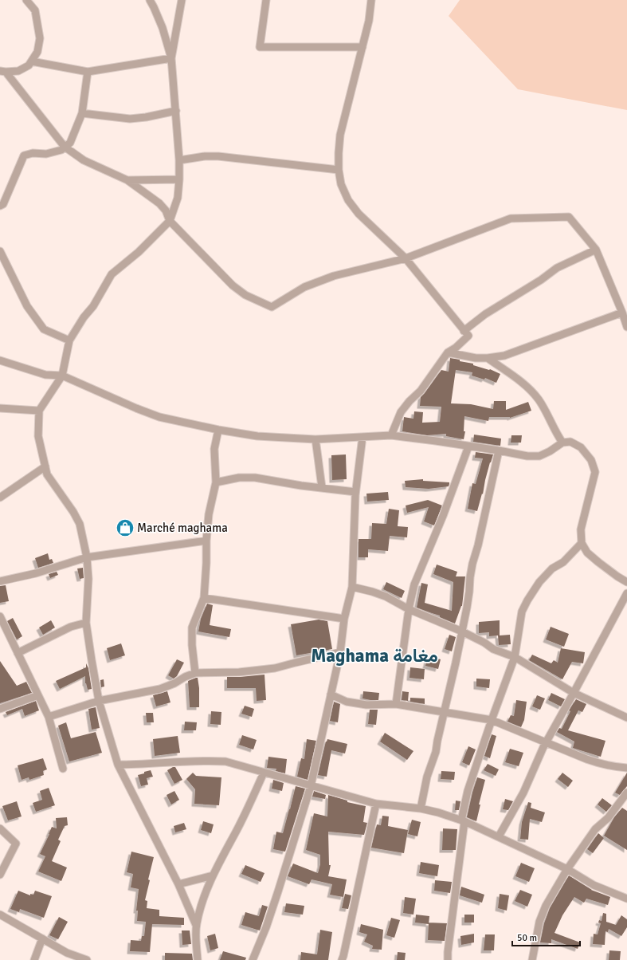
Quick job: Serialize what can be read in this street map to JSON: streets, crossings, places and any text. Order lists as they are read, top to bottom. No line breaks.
{"districts":["Maghama مغامة"],"places":{"shop":["Marché maghama"]},"scale_bar":"50 m"}
